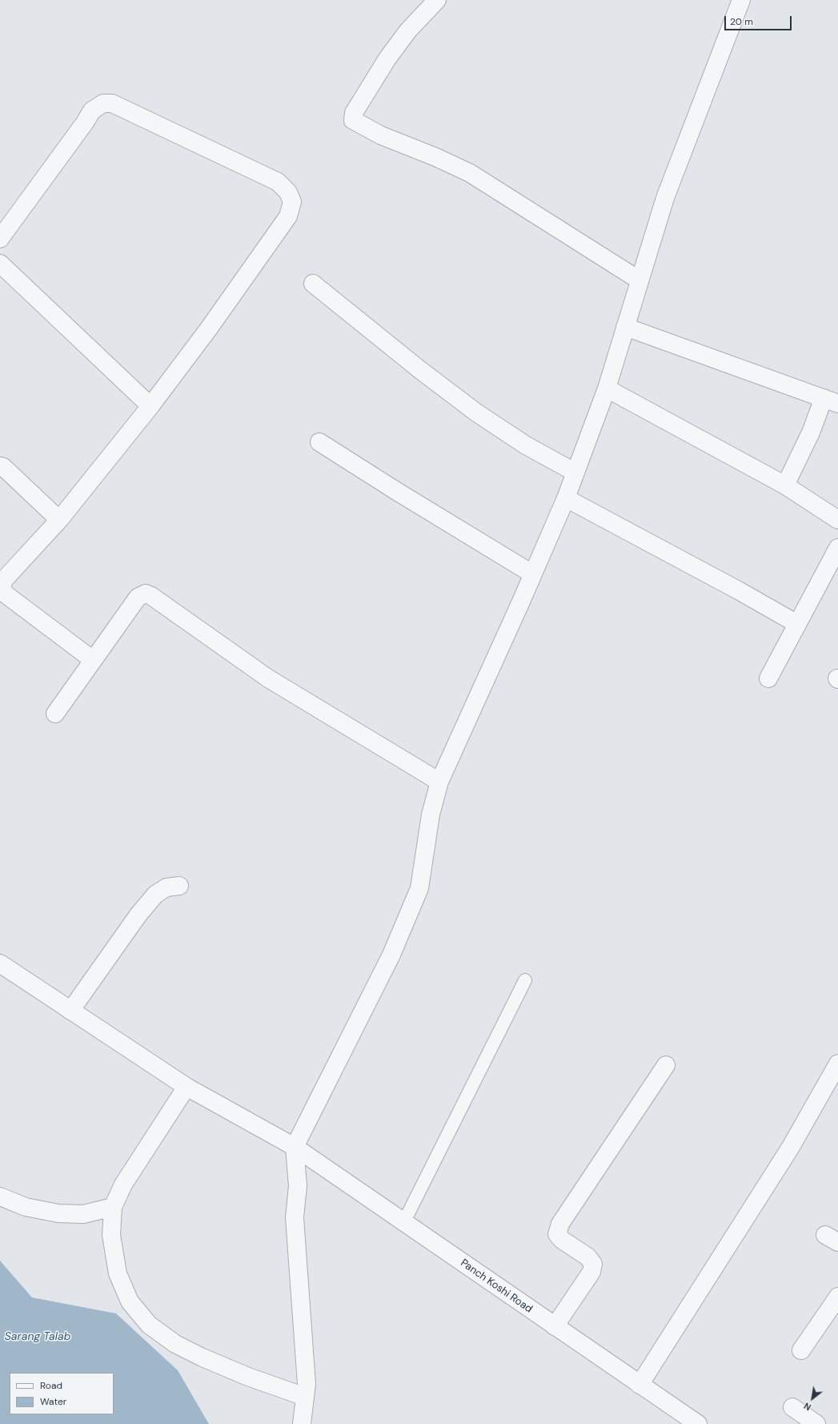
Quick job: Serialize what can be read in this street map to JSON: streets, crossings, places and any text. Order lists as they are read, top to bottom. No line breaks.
{"streets":{"street":["Panch Koshi Road"]},"water":["Sarang Talab"],"legend":["Road","Water"],"scale_bar":"20 m","north":"bottom left"}
